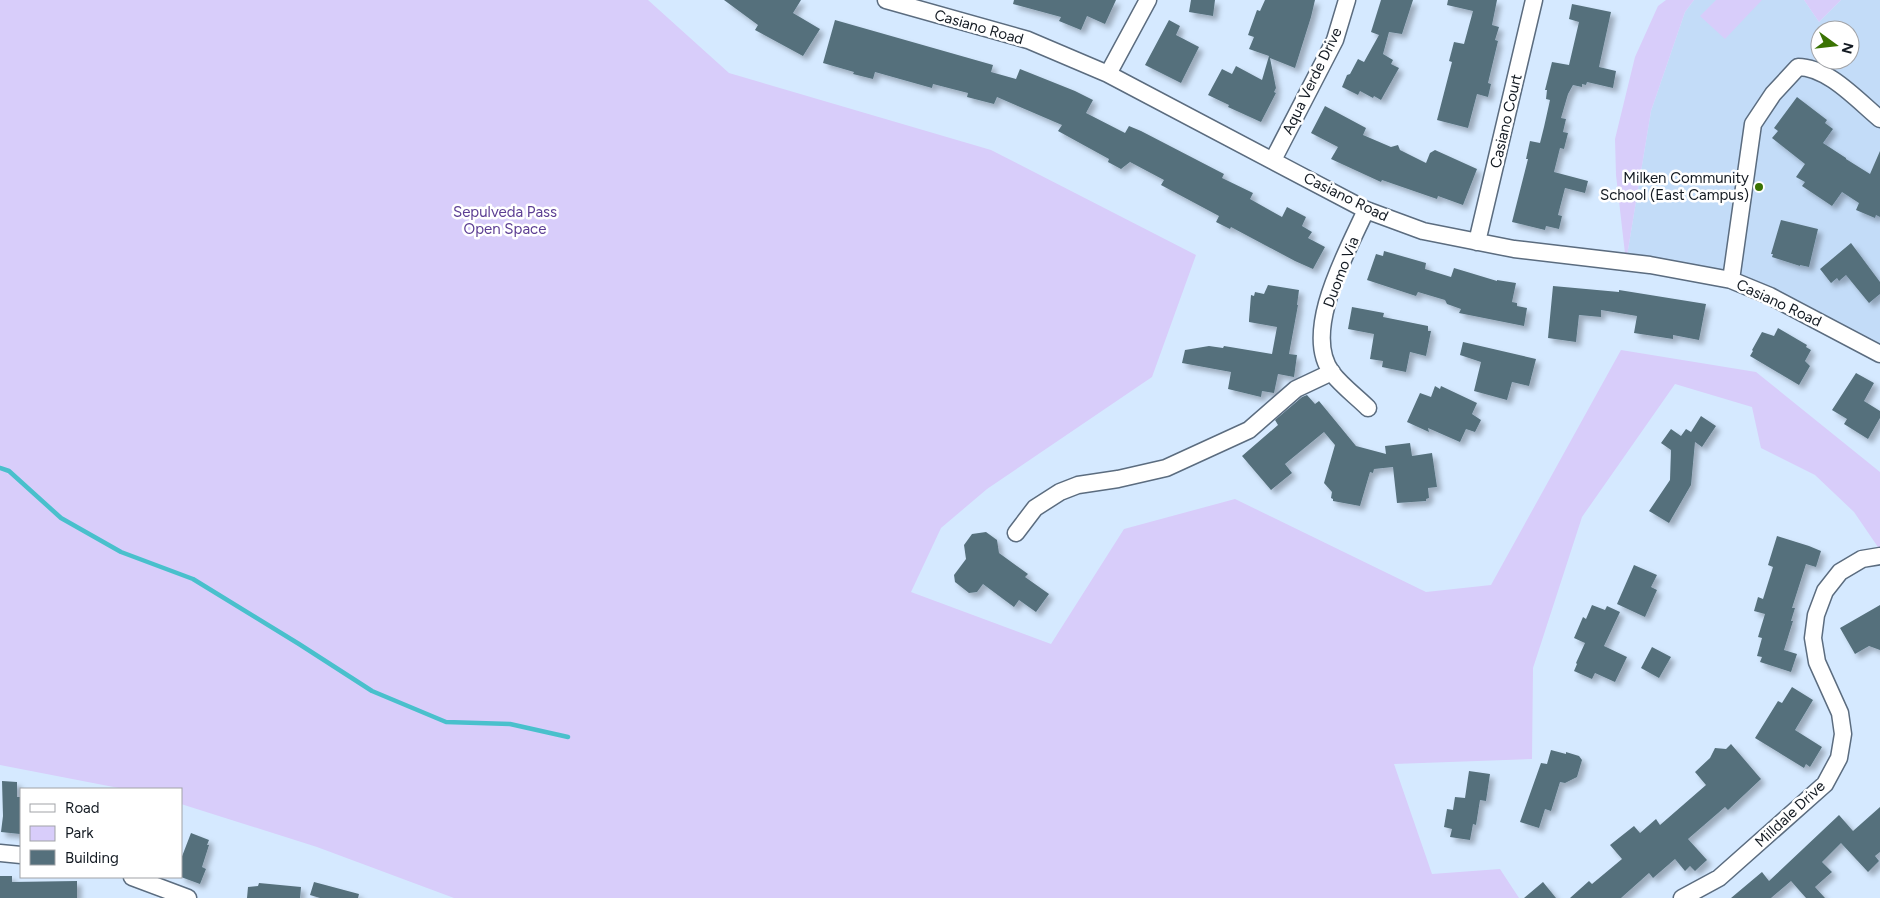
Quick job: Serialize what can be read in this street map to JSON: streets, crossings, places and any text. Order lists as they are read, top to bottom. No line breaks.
{"streets":{"street":["Casiano Road","Aqua Verde Drive","Casiano Court","Duomo Via","Milldale Drive"]},"crossings":[["Casiano Road","Aqua Verde Drive"],["Casiano Road","Casiano Court"],["Casiano Road","Duomo Via"]],"parks":["Sepulveda Pass Open Space"],"places":["Milken Community School (East Campus)"],"legend":["Road","Park","Building"],"north":"right"}
